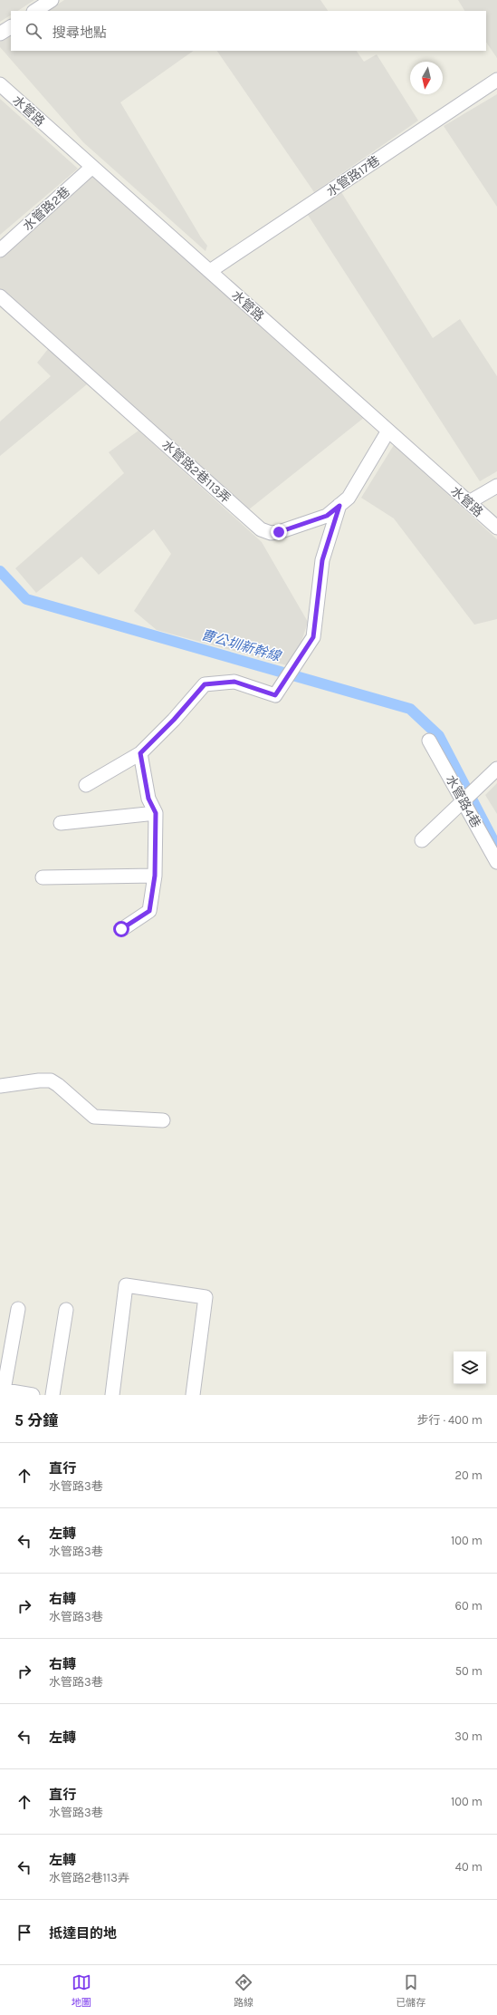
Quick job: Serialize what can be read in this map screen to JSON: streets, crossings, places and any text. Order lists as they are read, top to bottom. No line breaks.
{"streets":{"street":["水管路","水管路17巷","水管路2巷","水管路2巷113弄","水管路4巷"]},"crossings":[["水管路","水管路17巷"],["水管路","水管路2巷"],["水管路","水管路2巷113弄"]],"water":["曹公圳新幹線"],"north":"bottom","page":{"search":"搜尋地點","heading":["5 分鐘","步行 · 400 m"],"list":[["直行","水管路3巷","20 m"],["左轉","水管路3巷","100 m"],["右轉","水管路3巷","60 m"],["右轉","水管路3巷","50 m"],["左轉","30 m"],["直行","水管路3巷","100 m"],["左轉","水管路2巷113弄","40 m"],"抵達目的地"],"nav":["地圖","路線","已儲存"]}}
